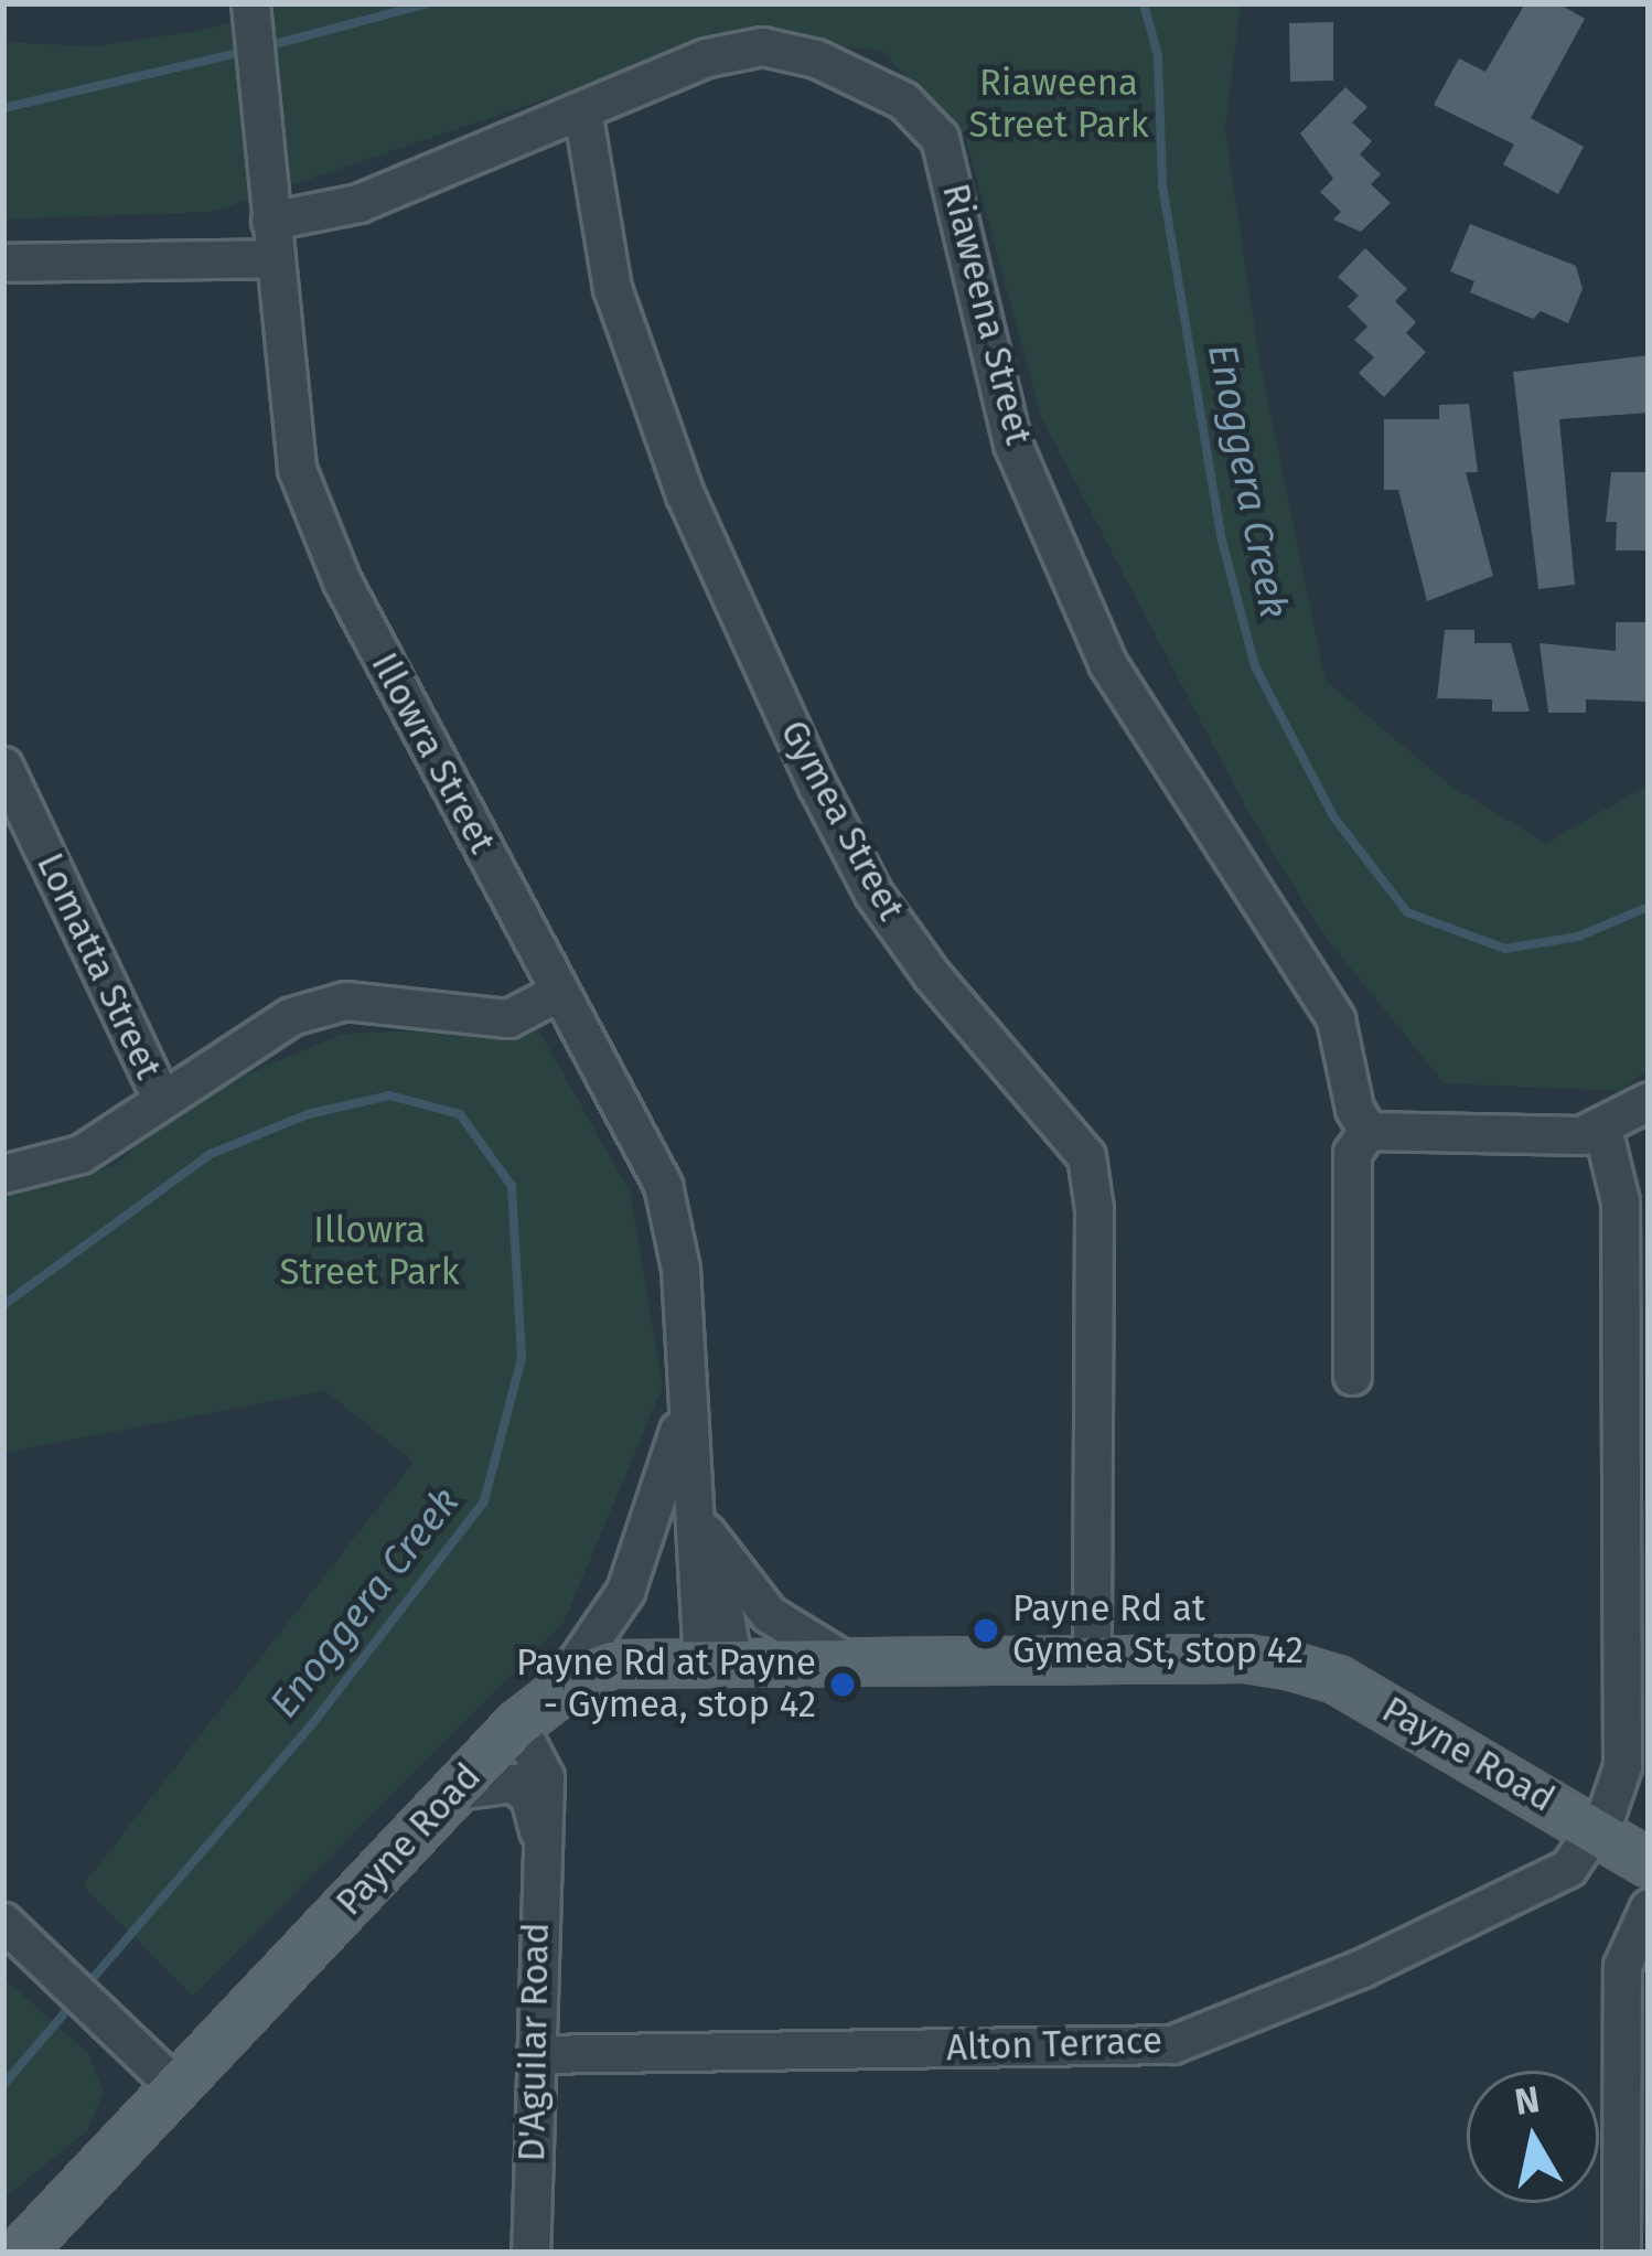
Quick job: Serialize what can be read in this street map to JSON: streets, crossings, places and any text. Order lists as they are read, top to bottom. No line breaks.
{"streets":{"main road":["Payne Road"],"street":["Riaweena Street","Illowra Street","Gymea Street","Lomatta Street","D'Aguilar Road","Alton Terrace"]},"crossings":[["Riaweena Street","Illowra Street"],["Riaweena Street","Gymea Street"],["Illowra Street","Payne Road"],["Gymea Street","Payne Road"],["Payne Road","D'Aguilar Road"],["Payne Road","Alton Terrace"],["D'Aguilar Road","Alton Terrace"]],"water":["Enoggera Creek"],"parks":["Riaweena Street Park","Illowra Street Park"],"places":["Payne Rd at Gymea St, stop 42","Payne Rd at Payne - Gymea, stop 42"],"north":"top"}
